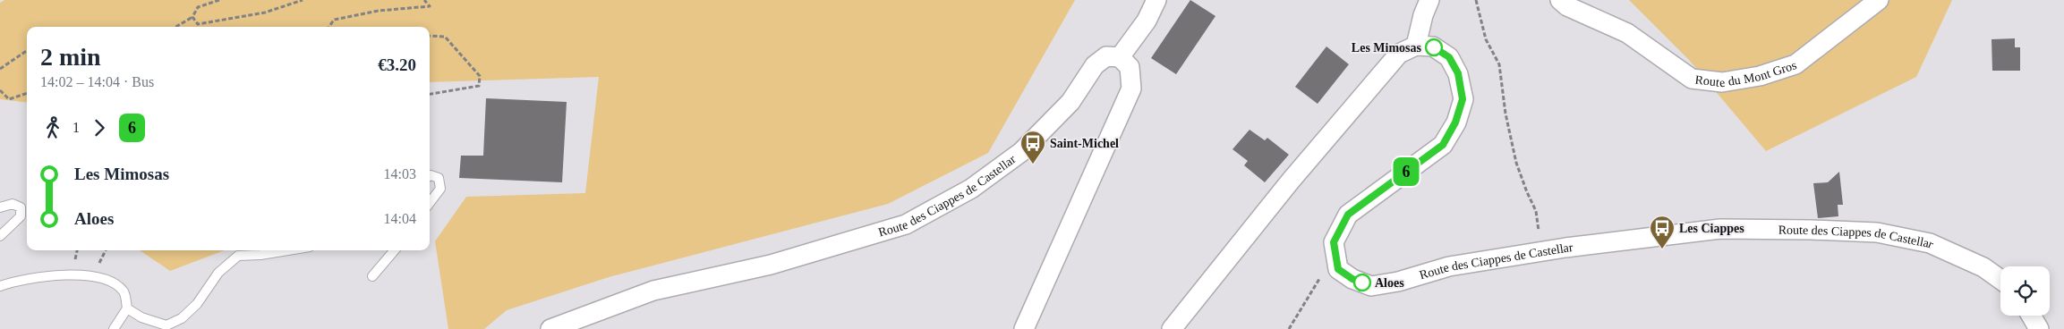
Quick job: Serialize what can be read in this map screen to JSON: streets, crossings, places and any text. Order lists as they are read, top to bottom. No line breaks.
{"streets":{"street":["Route du Mont Gros","Route des Ciappes de Castellar"]},"places":{"other":["Les Mimosas","Aloes"],"bus stop":["Saint-Michel","Les Ciappes"]},"lines":["bus line 6"],"page":{"on_map":"6","heading":["2 min","14:02 – 14:04 · Bus","€3.20"],"legs":["1","6"],"list":[{"name":"Les Mimosas","value":"14:03"},{"name":"Aloes","value":"14:04"}]}}
